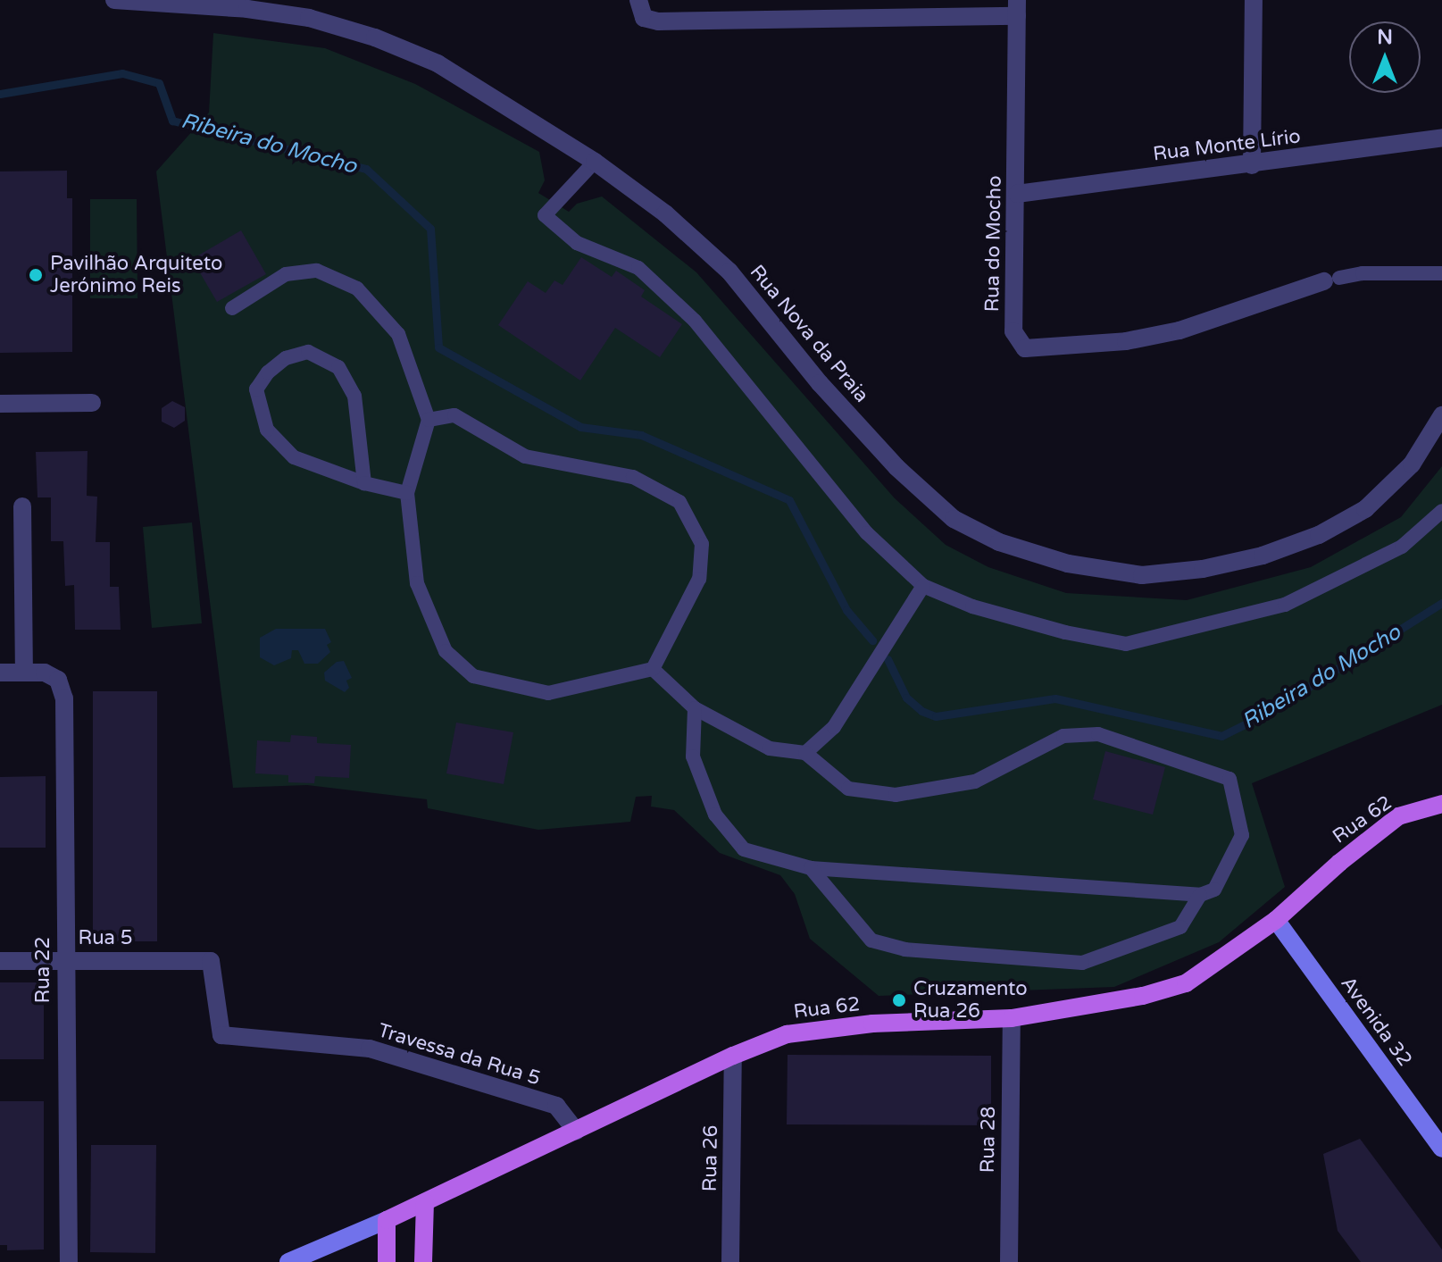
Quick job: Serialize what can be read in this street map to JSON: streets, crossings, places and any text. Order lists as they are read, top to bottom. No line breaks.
{"streets":{"main road":["Rua 62","Avenida 32"],"street":["Rua Monte Lírio","Rua do Mocho","Rua Nova da Praia","Rua 5","Rua 22","Travessa da Rua 5","Rua 28","Rua 26"]},"crossings":[["Rua Monte Lírio","Rua do Mocho"],["Rua 62","Avenida 32"],["Rua 62","Travessa da Rua 5"],["Rua 62","Rua 28"],["Rua 62","Rua 26"],["Rua 5","Rua 22"],["Rua 5","Travessa da Rua 5"]],"water":["Ribeira do Mocho"],"places":["Pavilhão Arquiteto Jerónimo Reis","Cruzamento Rua 26"],"north":"top"}
